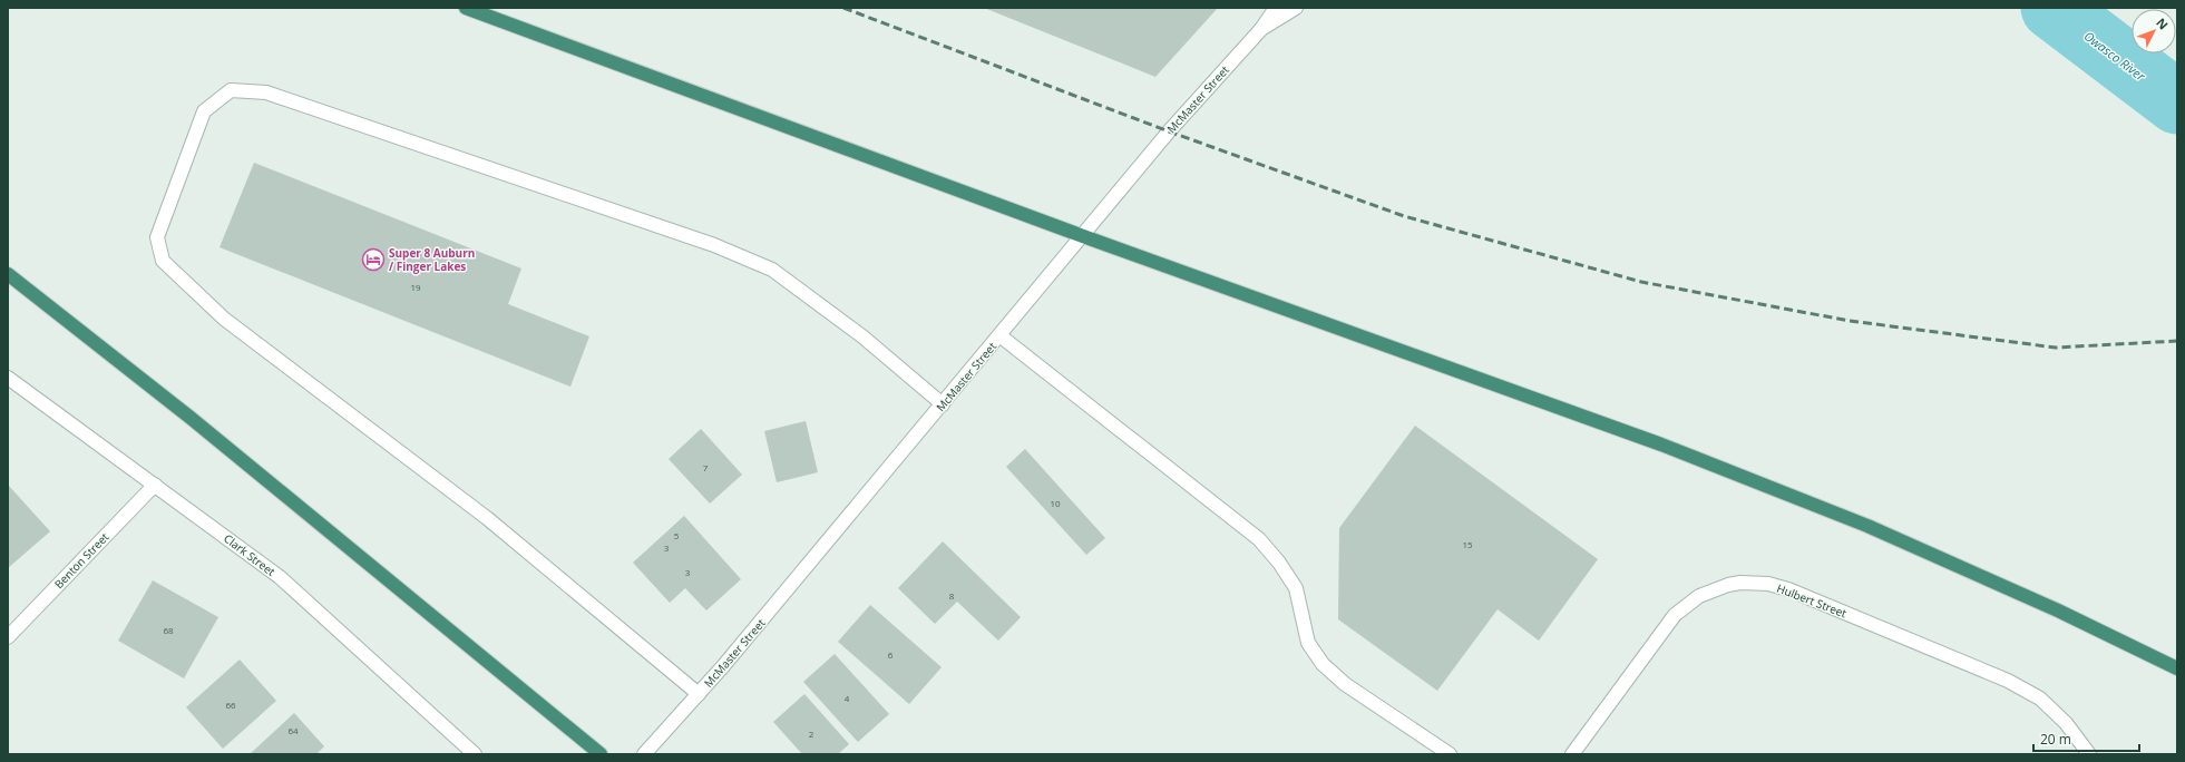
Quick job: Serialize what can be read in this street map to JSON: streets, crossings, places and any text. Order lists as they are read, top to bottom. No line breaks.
{"streets":{"street":["McMaster Street","Clark Street","Benton Street","Hulbert Street"]},"crossings":[["Clark Street","Benton Street"]],"water":["Owasco River"],"places":{"hotel":["Super 8 Auburn / Finger Lakes"]},"house_numbers":["19","7","10","5","15","3","3","8","68","6","4","66","64","2"],"scale_bar":"20 m","north":"top right"}
